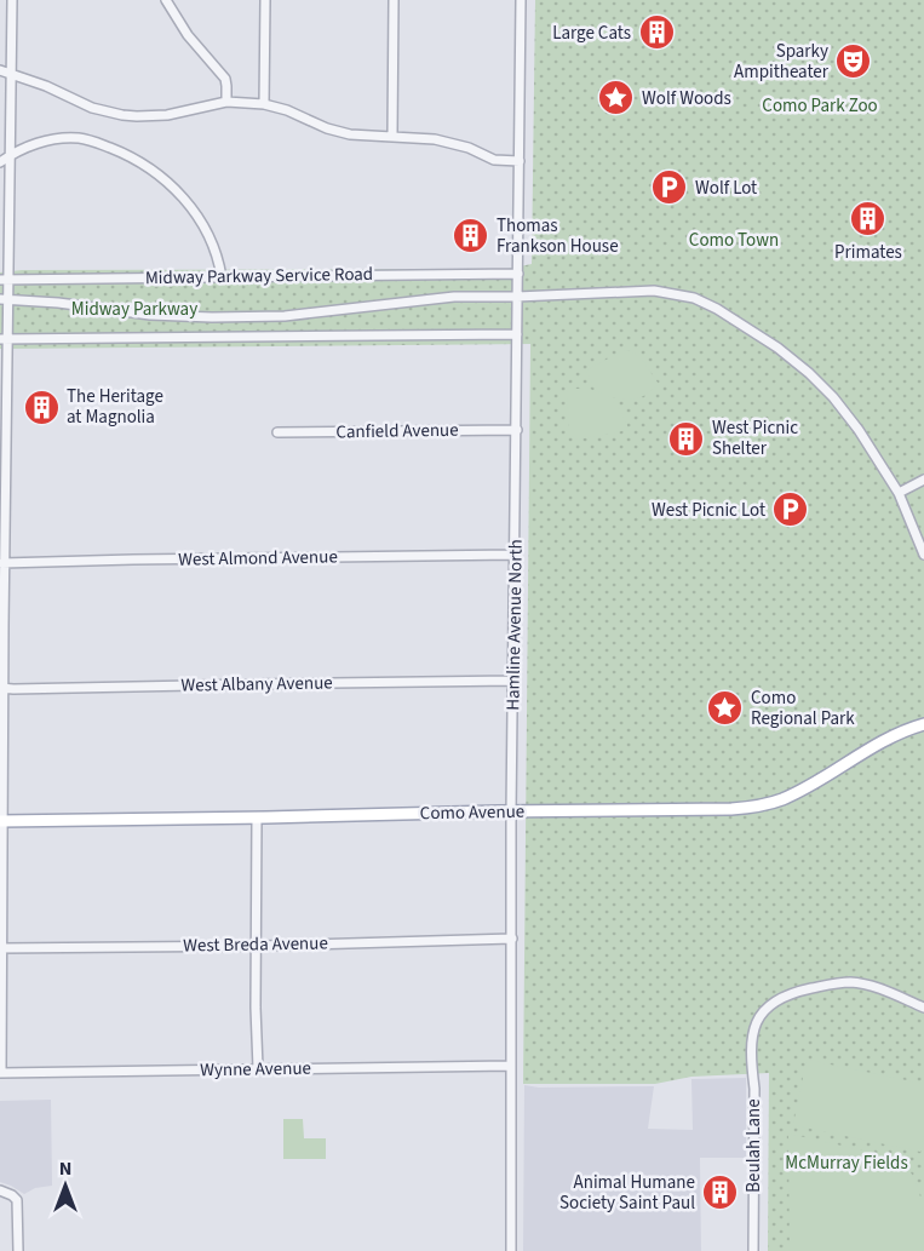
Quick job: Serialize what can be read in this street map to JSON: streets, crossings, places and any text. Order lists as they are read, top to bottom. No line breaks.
{"streets":{"main road":["Como Avenue"],"street":["Midway Parkway Service Road","Canfield Avenue","West Almond Avenue","Hamline Avenue North","West Albany Avenue","West Breda Avenue","Wynne Avenue","Beulah Lane"]},"crossings":[["Midway Parkway Service Road","Hamline Avenue North"],["Canfield Avenue","Hamline Avenue North"],["West Almond Avenue","Hamline Avenue North"],["Hamline Avenue North","West Albany Avenue"],["Hamline Avenue North","Como Avenue"],["Hamline Avenue North","West Breda Avenue"],["Hamline Avenue North","Wynne Avenue"]],"parks":["Como Park Zoo","Como Town","Midway Parkway","McMurray Fields"],"places":{"building":["Large Cats","Primates","Thomas Frankson House","The Heritage at Magnolia","West Picnic Shelter","Animal Humane Society Saint Paul"],"theatre":["Sparky Ampitheater"],"place":["Wolf Woods","Como Regional Park"],"parking":["Wolf Lot","West Picnic Lot"]},"north":"top"}
